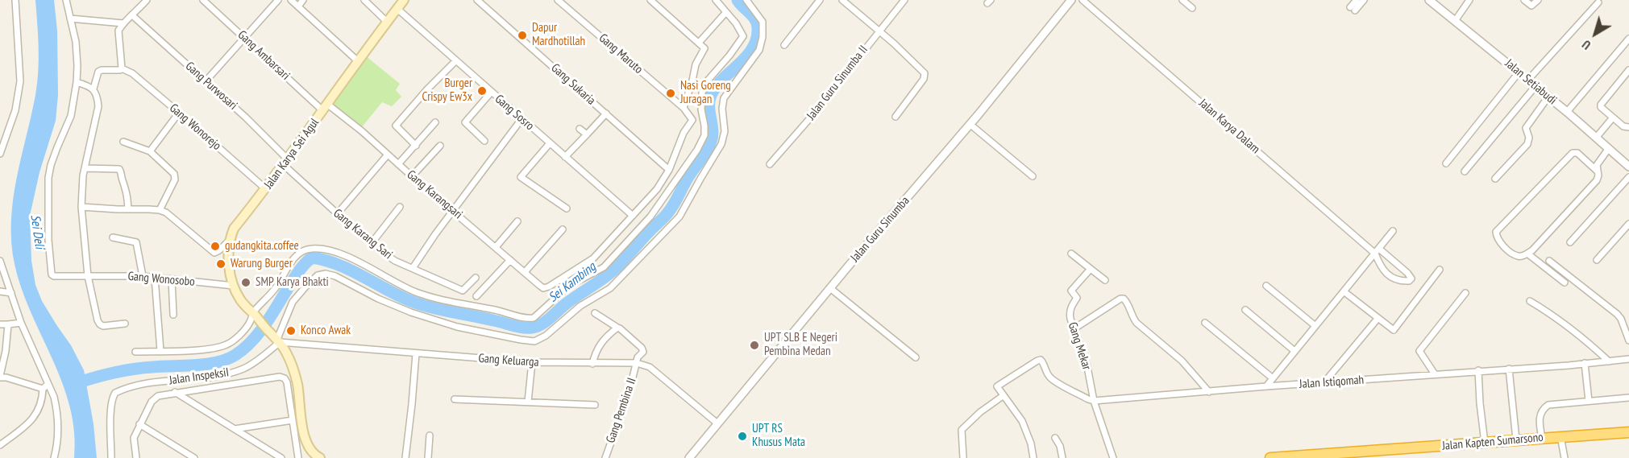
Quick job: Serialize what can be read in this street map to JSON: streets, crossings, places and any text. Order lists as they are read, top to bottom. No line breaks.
{"streets":{"highway":["Jalan Kapten Sumarsono"],"main road":["Jalan Karya Sei Agul"],"street":["Gang Maruto","Gang Ambarsari","Jalan Setiabudi","Jalan Guru Sinumba II","Gang Sukaria","Gang Purwosari","Gang Sosro","Jalan Karya Dalam","Gang Wonorejo","Gang Karangsari","Jalan Guru Sinumba","Gang Karang Sari","Gang Wonosobo","Gang Mekar","Gang Keluarga","Jalan InspeksiI","Jalan Istiqomah","Gang Pembina II"]},"crossings":[["Gang Ambarsari","Jalan Karya Sei Agul"],["Gang Ambarsari","Gang Karangsari"],["Gang Purwosari","Jalan Karya Sei Agul"],["Gang Purwosari","Gang Karang Sari"],["Gang Sosro","Jalan Karya Sei Agul"],["Gang Sosro","Gang Karangsari"],["Gang Wonorejo","Jalan Karya Sei Agul"],["Jalan Karya Sei Agul","Gang Karangsari"],["Jalan Karya Sei Agul","Gang Karang Sari"],["Jalan Karya Sei Agul","Gang Wonosobo"],["Jalan Karya Sei Agul","Gang Keluarga"],["Jalan Karya Sei Agul","Jalan InspeksiI"],["Jalan Guru Sinumba","Gang Keluarga"],["Gang Mekar","Jalan Istiqomah"],["Gang Keluarga","Jalan InspeksiI"],["Gang Keluarga","Gang Pembina II"]],"water":["Sei Deli","Sei Kambing"],"places":["Dapur Mardhotillah","Burger Crispy Ew3x","Nasi Goreng Juragan","gudangkita.coffee","Warung Burger","SMP Karya Bhakti","Konco Awak","UPT SLB E Negeri Pembina Medan","UPT RS Khusus Mata"],"north":"bottom left"}
